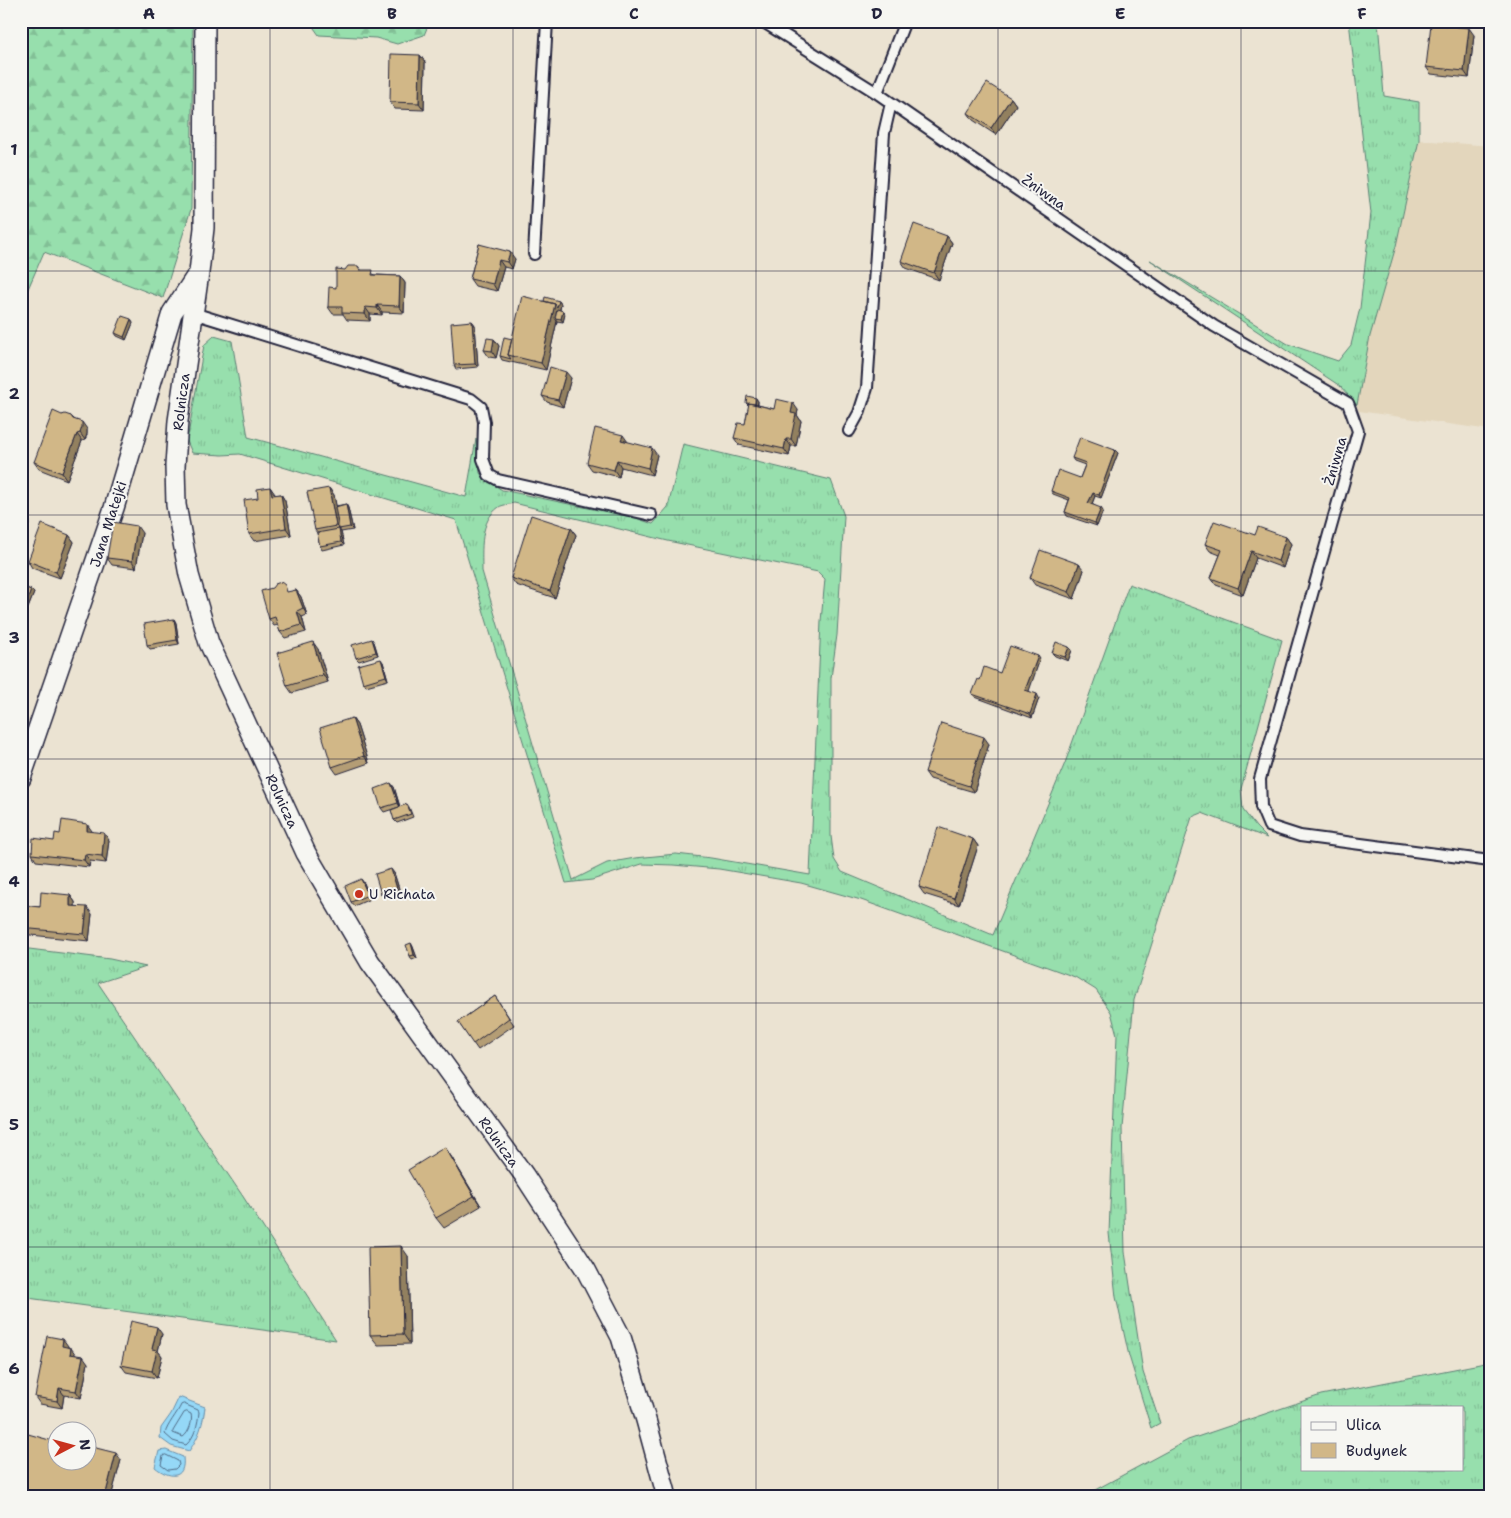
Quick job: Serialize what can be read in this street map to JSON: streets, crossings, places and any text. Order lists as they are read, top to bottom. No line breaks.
{"streets":{"street":["Rolnicza","Jana Matejki"],"lane":["Żniwna"]},"crossings":[["Rolnicza","Jana Matejki"]],"places":["U Richata"],"legend":["Ulica","Budynek"],"north":"right","grid":{"columns":["A","B","C","D","E","F"],"rows":["1","2","3","4","5","6"]}}
